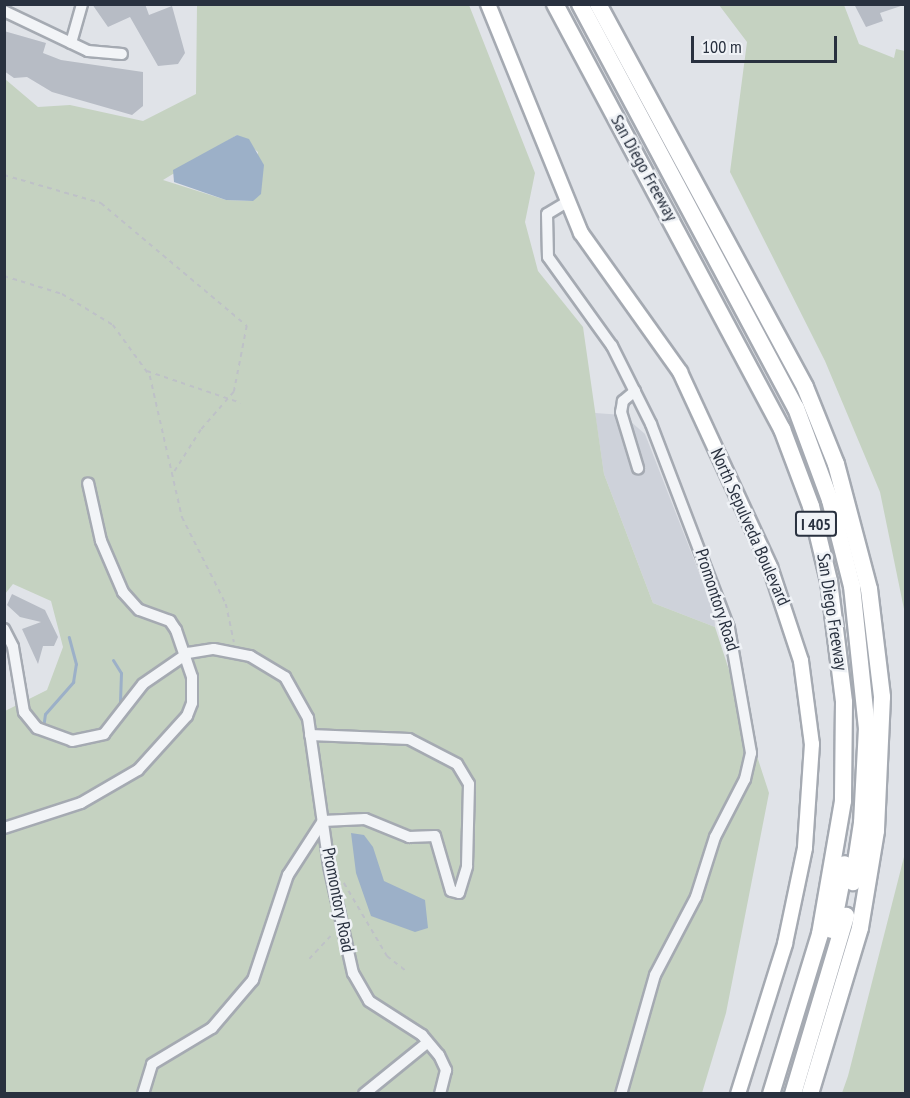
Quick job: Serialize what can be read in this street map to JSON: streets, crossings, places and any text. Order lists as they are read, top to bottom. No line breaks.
{"streets":{"highway":["San Diego Freeway","I 405"],"main road":["North Sepulveda Boulevard"],"street":["Promontory Road"]},"crossings":[["North Sepulveda Boulevard","Promontory Road"]],"scale_bar":"100 m"}
